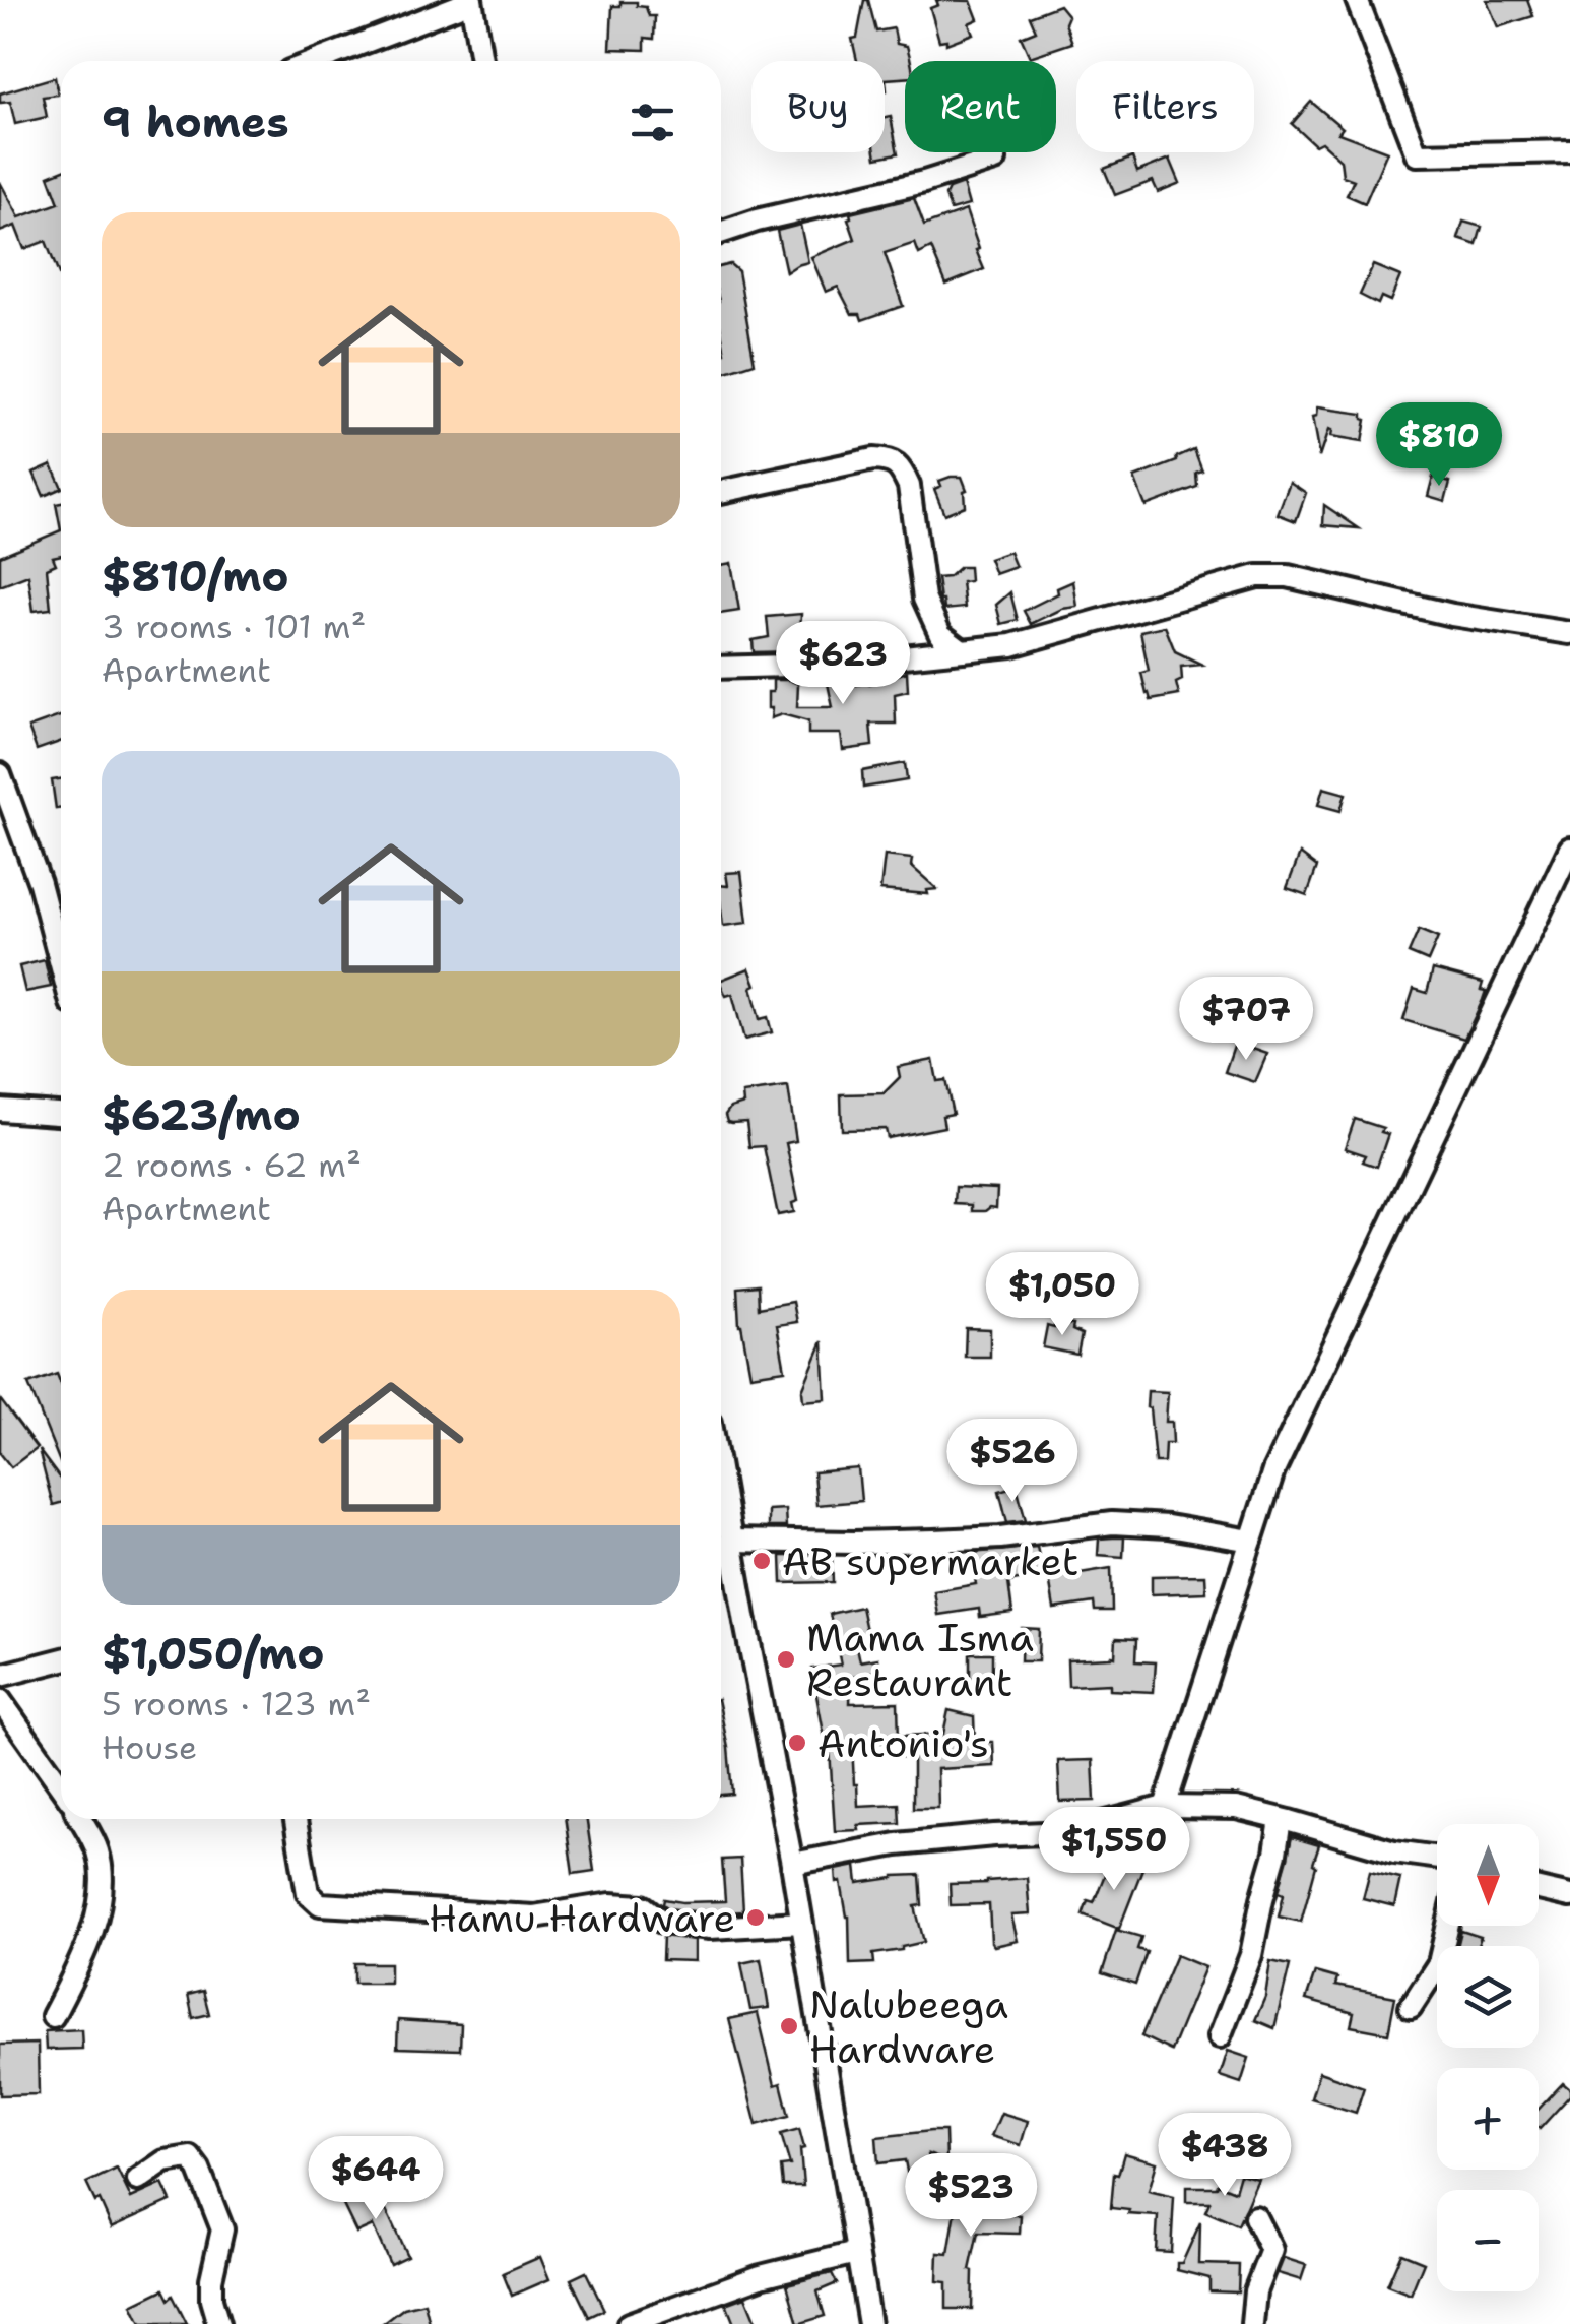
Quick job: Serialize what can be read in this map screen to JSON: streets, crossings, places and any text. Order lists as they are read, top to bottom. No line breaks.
{"places":["AB supermarket","Mama Isma Restaurant","Antonio's","Hamu Hardware","Nalubeega Hardware"],"north":"bottom","page":{"chip":["Buy","Rent","Filters"],"heading":"9 homes","list":[{"name":"$810/mo","note":"3 rooms · 101 m² · Apartment"},{"name":"$623/mo","note":"2 rooms · 62 m² · Apartment"},{"name":"$1,050/mo","note":"5 rooms · 123 m² · House"}],"price":["$810","$623","$707","$1,050","$526","$1,550","$438","$644","$523"],"map_buttons":["+","−"]}}
